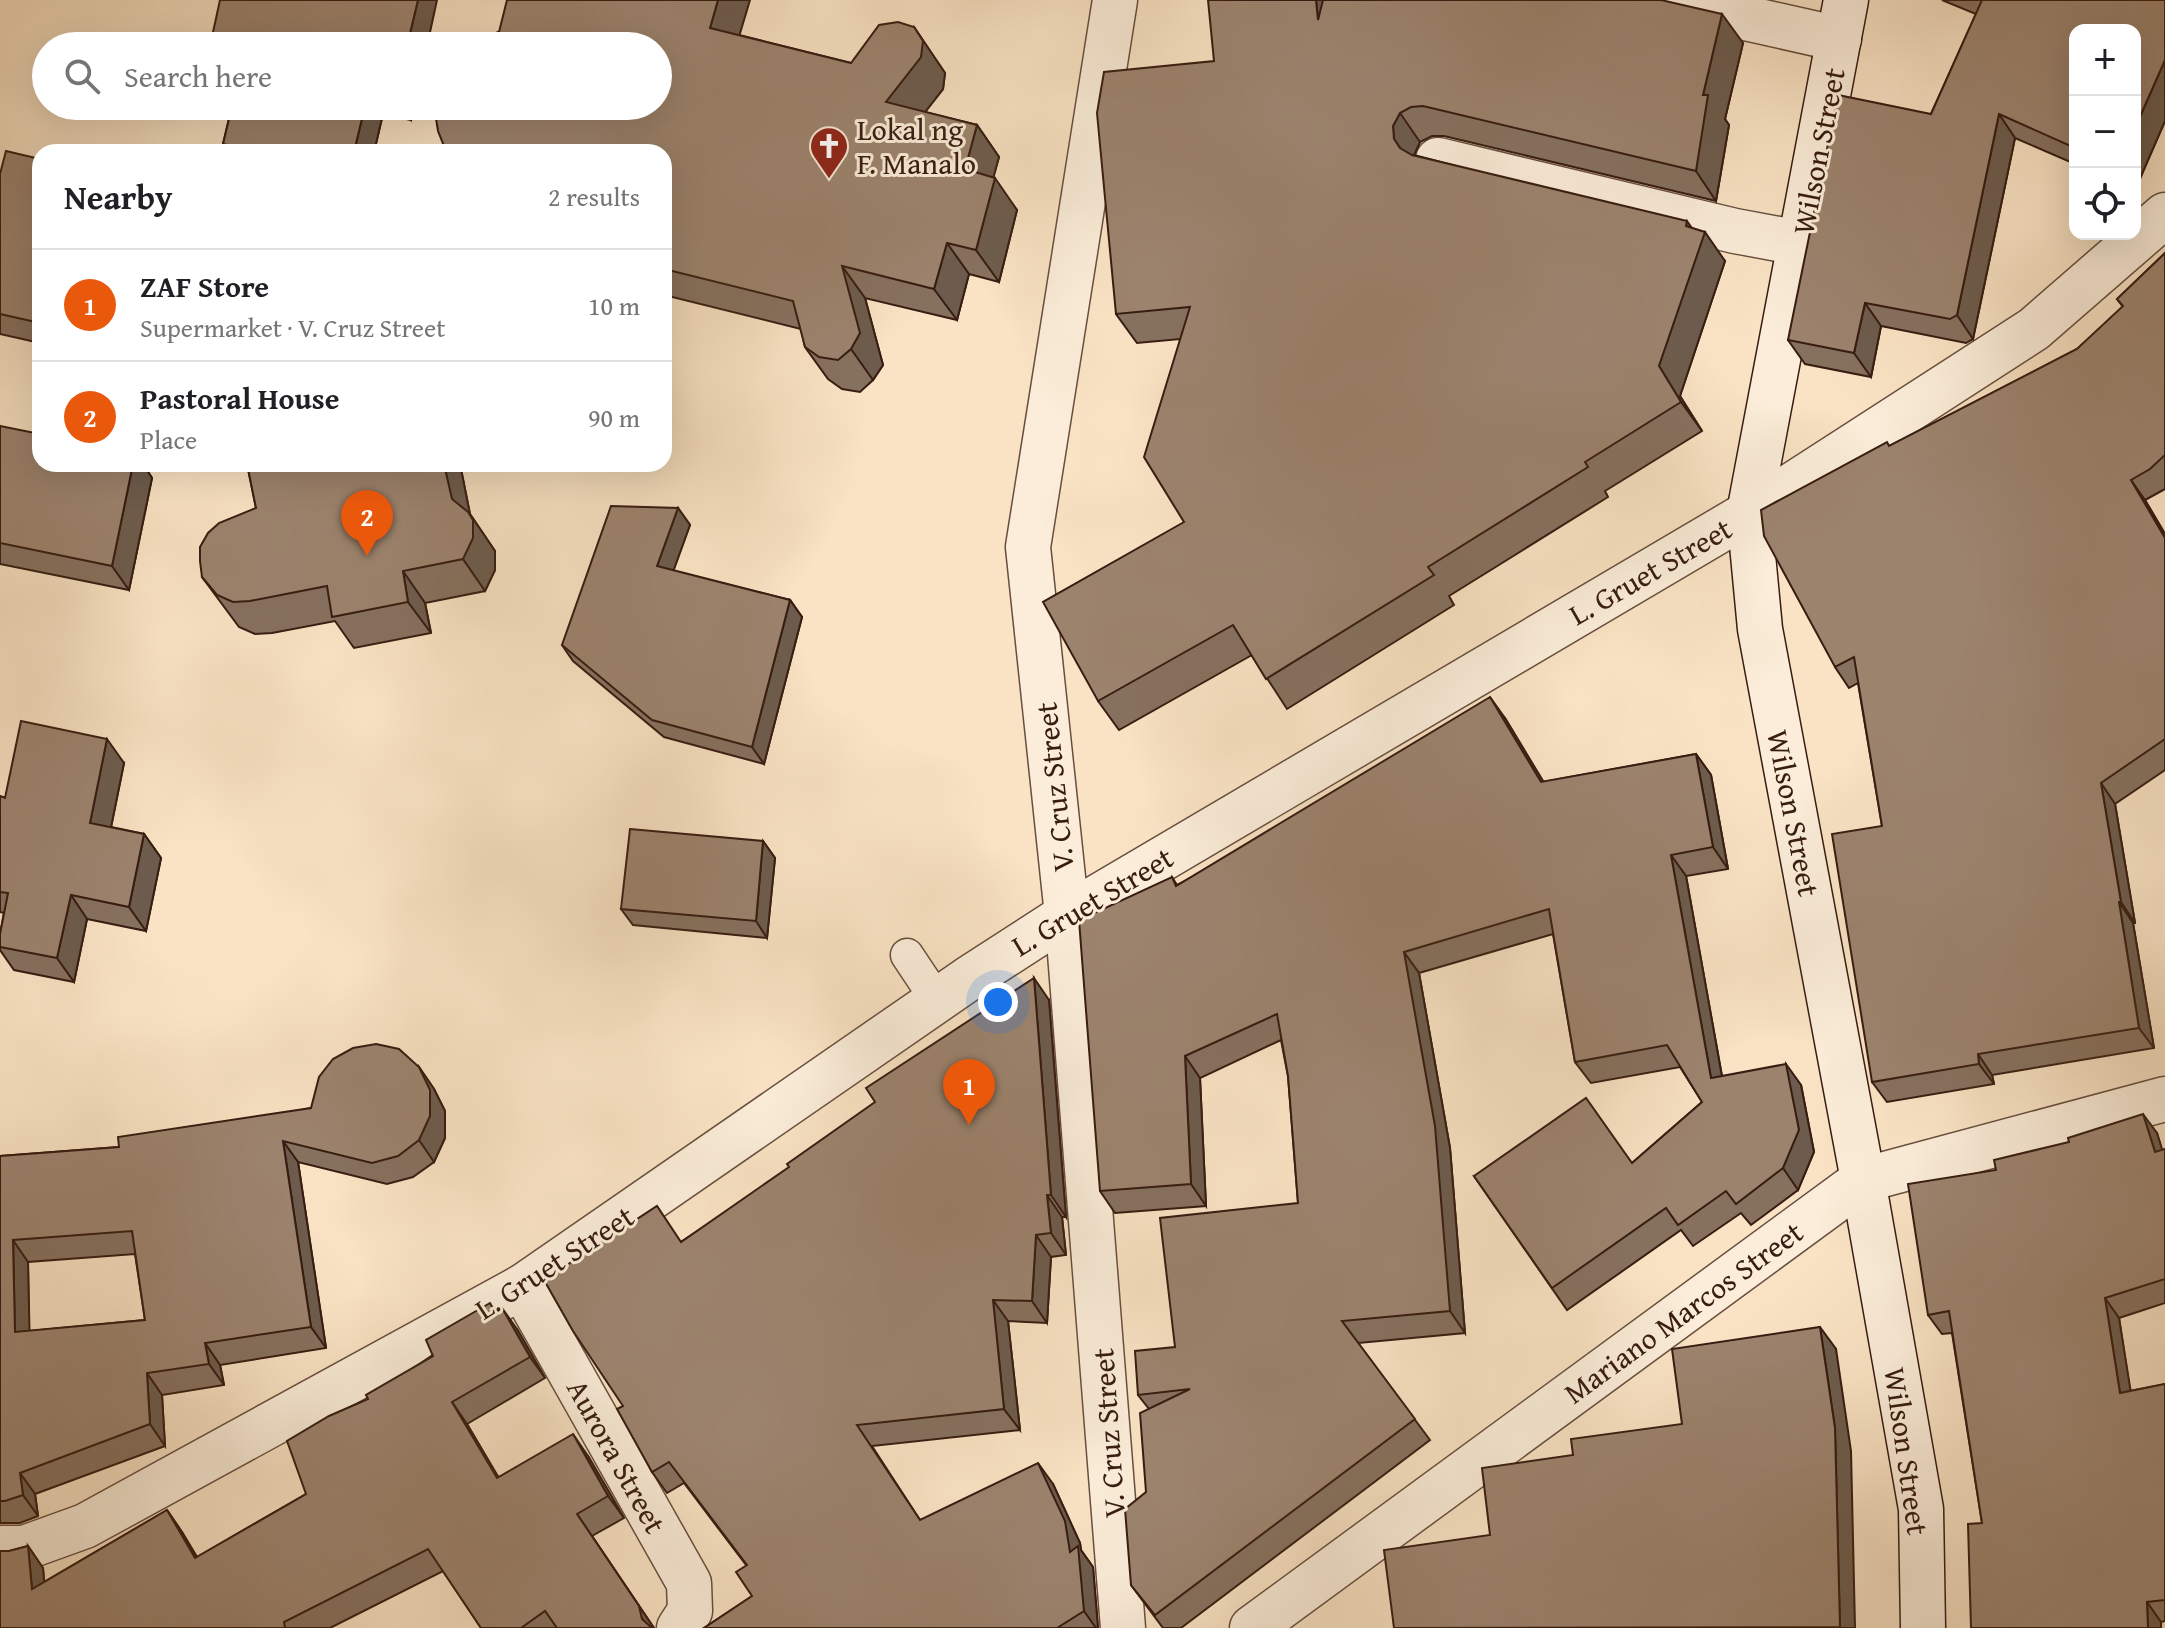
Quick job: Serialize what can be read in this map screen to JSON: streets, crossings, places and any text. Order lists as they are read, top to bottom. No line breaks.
{"streets":{"street":["Wilson Street","L. Gruet Street","V. Cruz Street","Mariano Marcos Street","Aurora Street"]},"crossings":[["Wilson Street","L. Gruet Street"],["Wilson Street","Mariano Marcos Street"],["L. Gruet Street","V. Cruz Street"],["L. Gruet Street","Aurora Street"]],"places":{"church":["Lokal ng F. Manalo"]},"page":{"map_buttons":["+","−"],"search":"Search here","heading":["Nearby","2 results"],"list":[{"mark":"1","name":"ZAF Store","note":"Supermarket · V. Cruz Street","value":"10 m"},{"mark":"2","name":"Pastoral House","note":"Place","value":"90 m"}],"pins":["2","1"]}}
